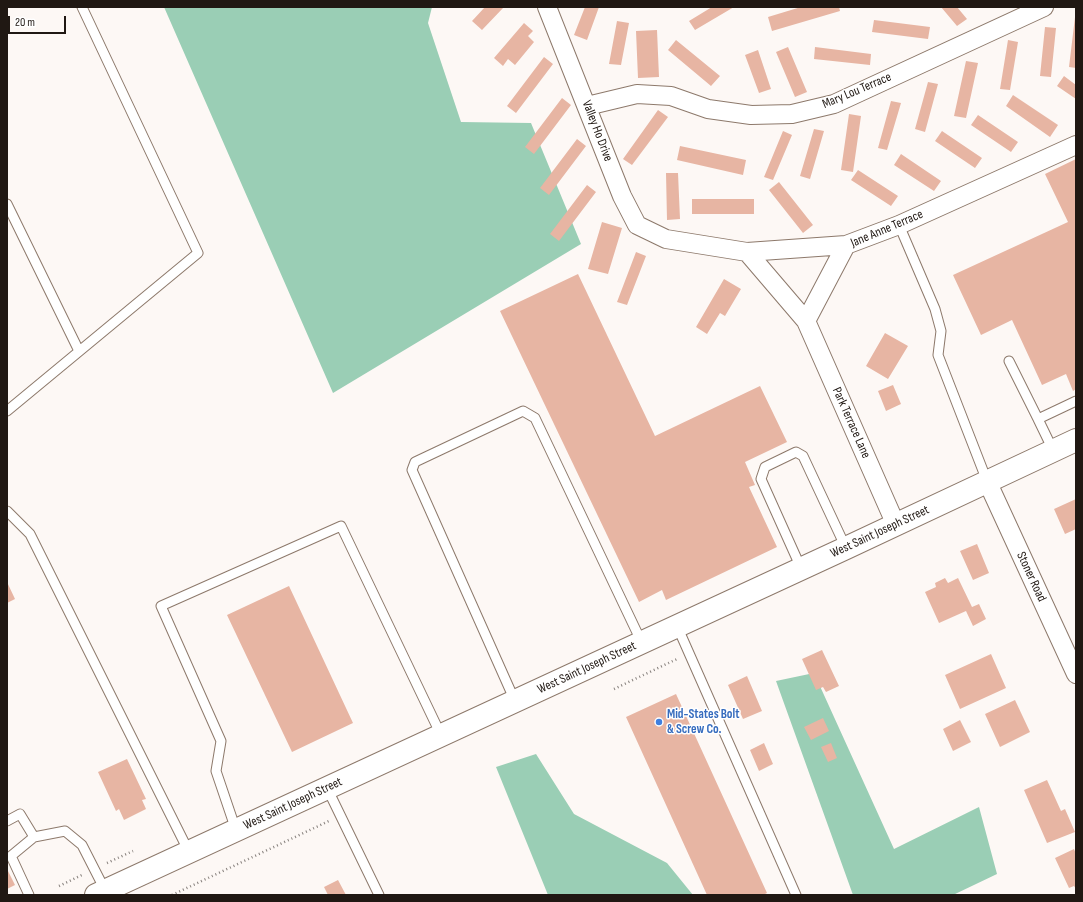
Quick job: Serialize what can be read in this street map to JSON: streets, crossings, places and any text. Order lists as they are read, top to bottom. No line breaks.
{"streets":{"street":["Mary Lou Terrace","Valley Ho Drive","Jane Anne Terrace","Park Terrace Lane","West Saint Joseph Street","Stoner Road"]},"crossings":[["Mary Lou Terrace","Valley Ho Drive"],["Jane Anne Terrace","Park Terrace Lane"],["Park Terrace Lane","West Saint Joseph Street"],["West Saint Joseph Street","Stoner Road"]],"places":["Mid-States Bolt & Screw Co."],"scale_bar":"20 m"}
